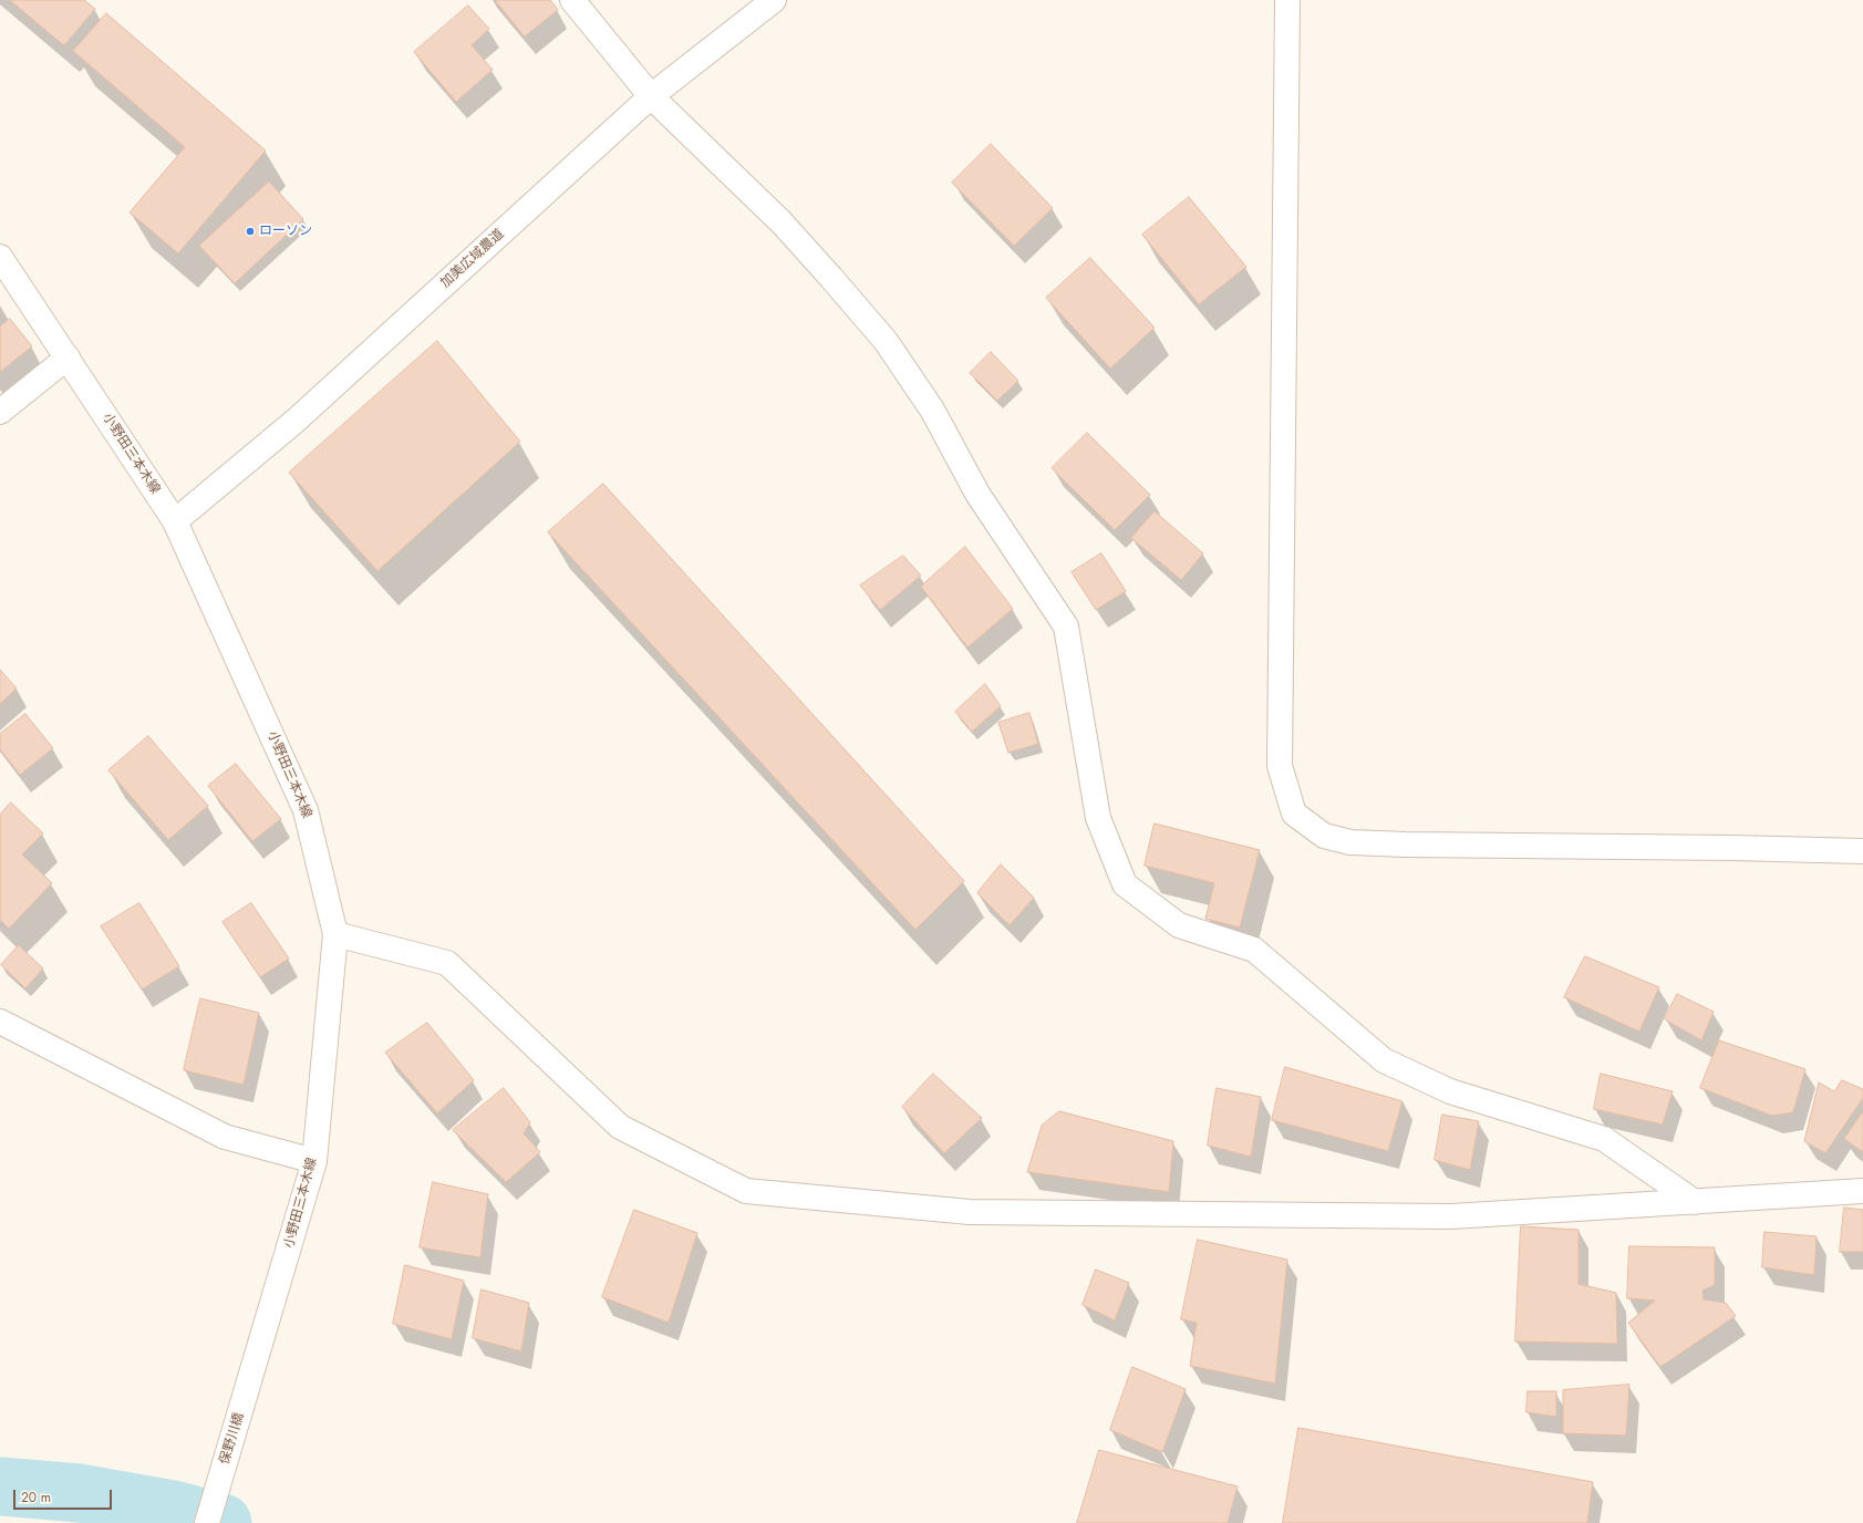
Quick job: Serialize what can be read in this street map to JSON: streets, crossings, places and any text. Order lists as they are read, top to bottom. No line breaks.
{"streets":{"street":["加美広域農道","小野田三本木線","保野川橋"]},"crossings":[["加美広域農道","小野田三本木線"],["小野田三本木線","保野川橋"]],"places":["ローソン"],"scale_bar":"20 m"}
